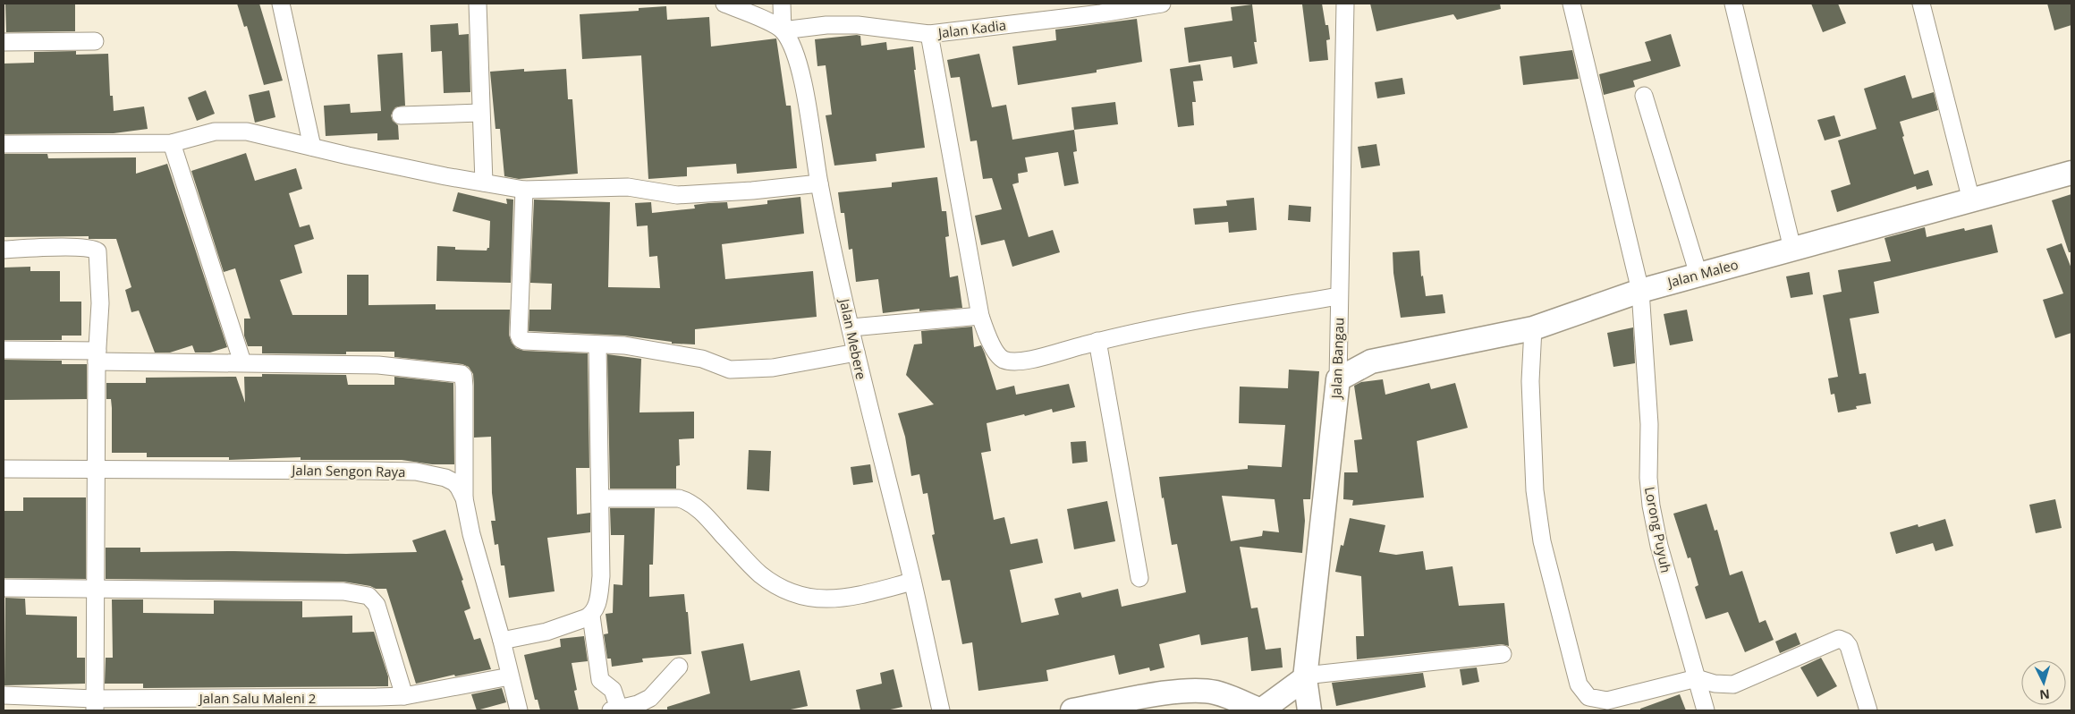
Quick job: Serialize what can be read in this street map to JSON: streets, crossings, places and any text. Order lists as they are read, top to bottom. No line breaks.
{"streets":{"street":["Jalan Kadia","Jalan Maleo","Jalan Mebere","Jalan Bangau","Jalan Sengon Raya","Lorong Puyuh","Jalan Salu Maleni 2"]},"crossings":[["Jalan Kadia","Jalan Mebere"],["Jalan Maleo","Jalan Bangau"],["Jalan Maleo","Lorong Puyuh"],["Jalan Sengon Raya","Jalan Salu Maleni 2"]],"north":"bottom"}
